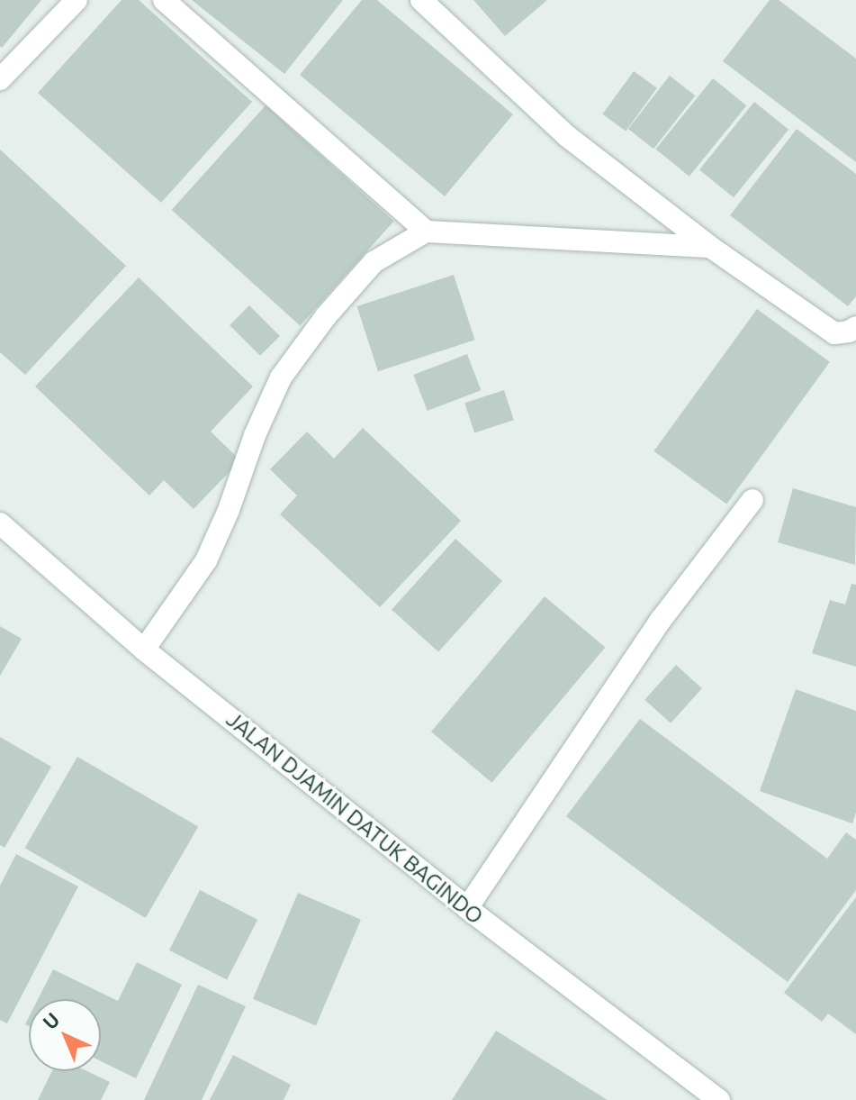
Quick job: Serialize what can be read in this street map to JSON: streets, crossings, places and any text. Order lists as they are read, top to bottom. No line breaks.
{"streets":{"street":["JALAN DJAMIN DATUK BAGINDO"]},"north":"top left"}
